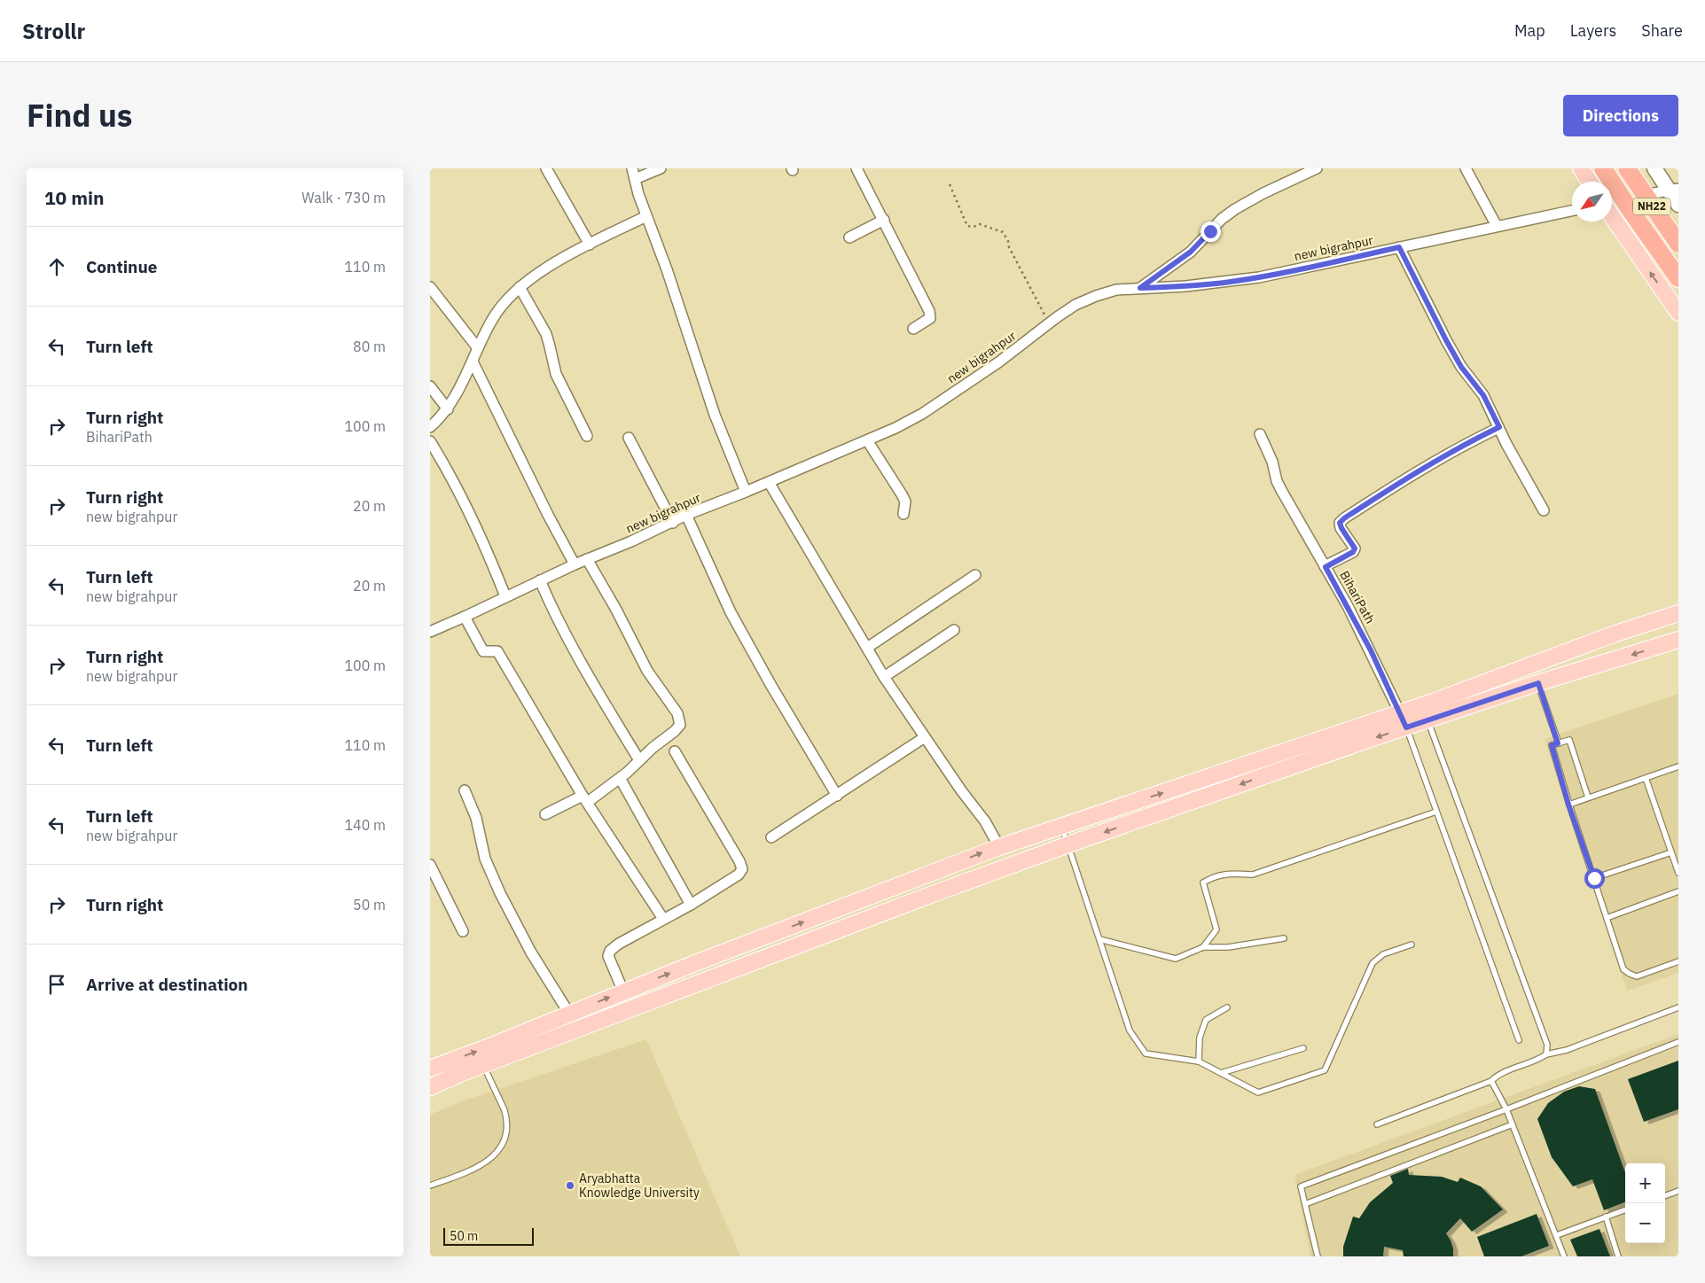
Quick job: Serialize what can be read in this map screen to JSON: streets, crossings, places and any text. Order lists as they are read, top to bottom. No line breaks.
{"streets":{"highway":["NH22"],"street":["new bigrahpur","BihariPath"]},"places":["Aryabhatta Knowledge University"],"scale_bar":"50 m","north":"bottom left","page":{"header":"Strollr","nav":["Map","Layers","Share"],"title":"Find us","buttons":"Directions","heading":["10 min","Walk · 730 m"],"list":[["Continue","110 m"],["Turn left","80 m"],["Turn right","BihariPath","100 m"],["Turn right","new bigrahpur","20 m"],["Turn left","new bigrahpur","20 m"],["Turn right","new bigrahpur","100 m"],["Turn left","110 m"],["Turn left","new bigrahpur","140 m"],["Turn right","50 m"],"Arrive at destination"],"map_buttons":["+","−"],"scale":"50 m"}}
